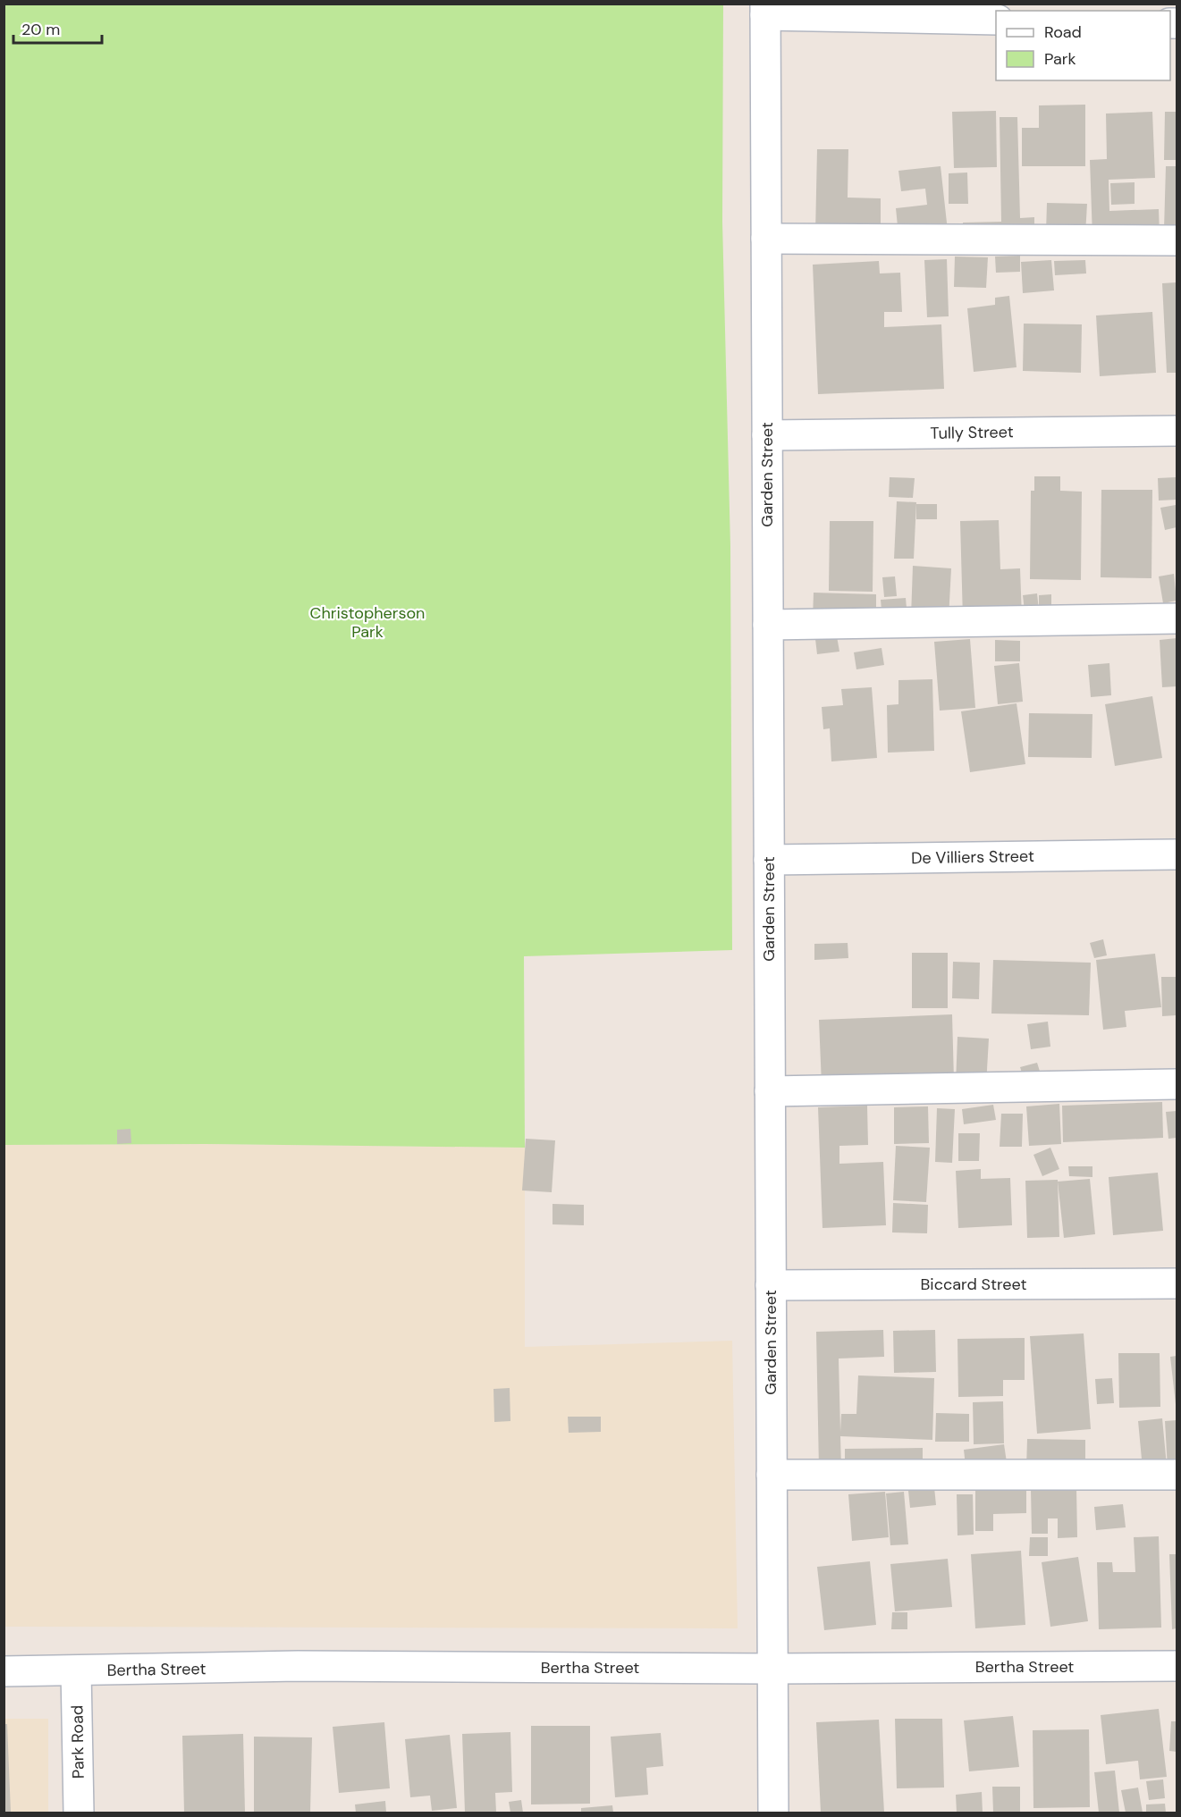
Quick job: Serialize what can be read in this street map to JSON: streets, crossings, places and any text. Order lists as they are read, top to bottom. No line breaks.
{"streets":{"street":["Tully Street","Garden Street","De Villiers Street","Biccard Street","Bertha Street","Park Road"]},"crossings":[["Tully Street","Garden Street"],["Garden Street","De Villiers Street"],["Garden Street","Biccard Street"],["Garden Street","Bertha Street"],["Bertha Street","Park Road"]],"parks":["Christopherson Park"],"legend":["Road","Park"],"scale_bar":"20 m"}
